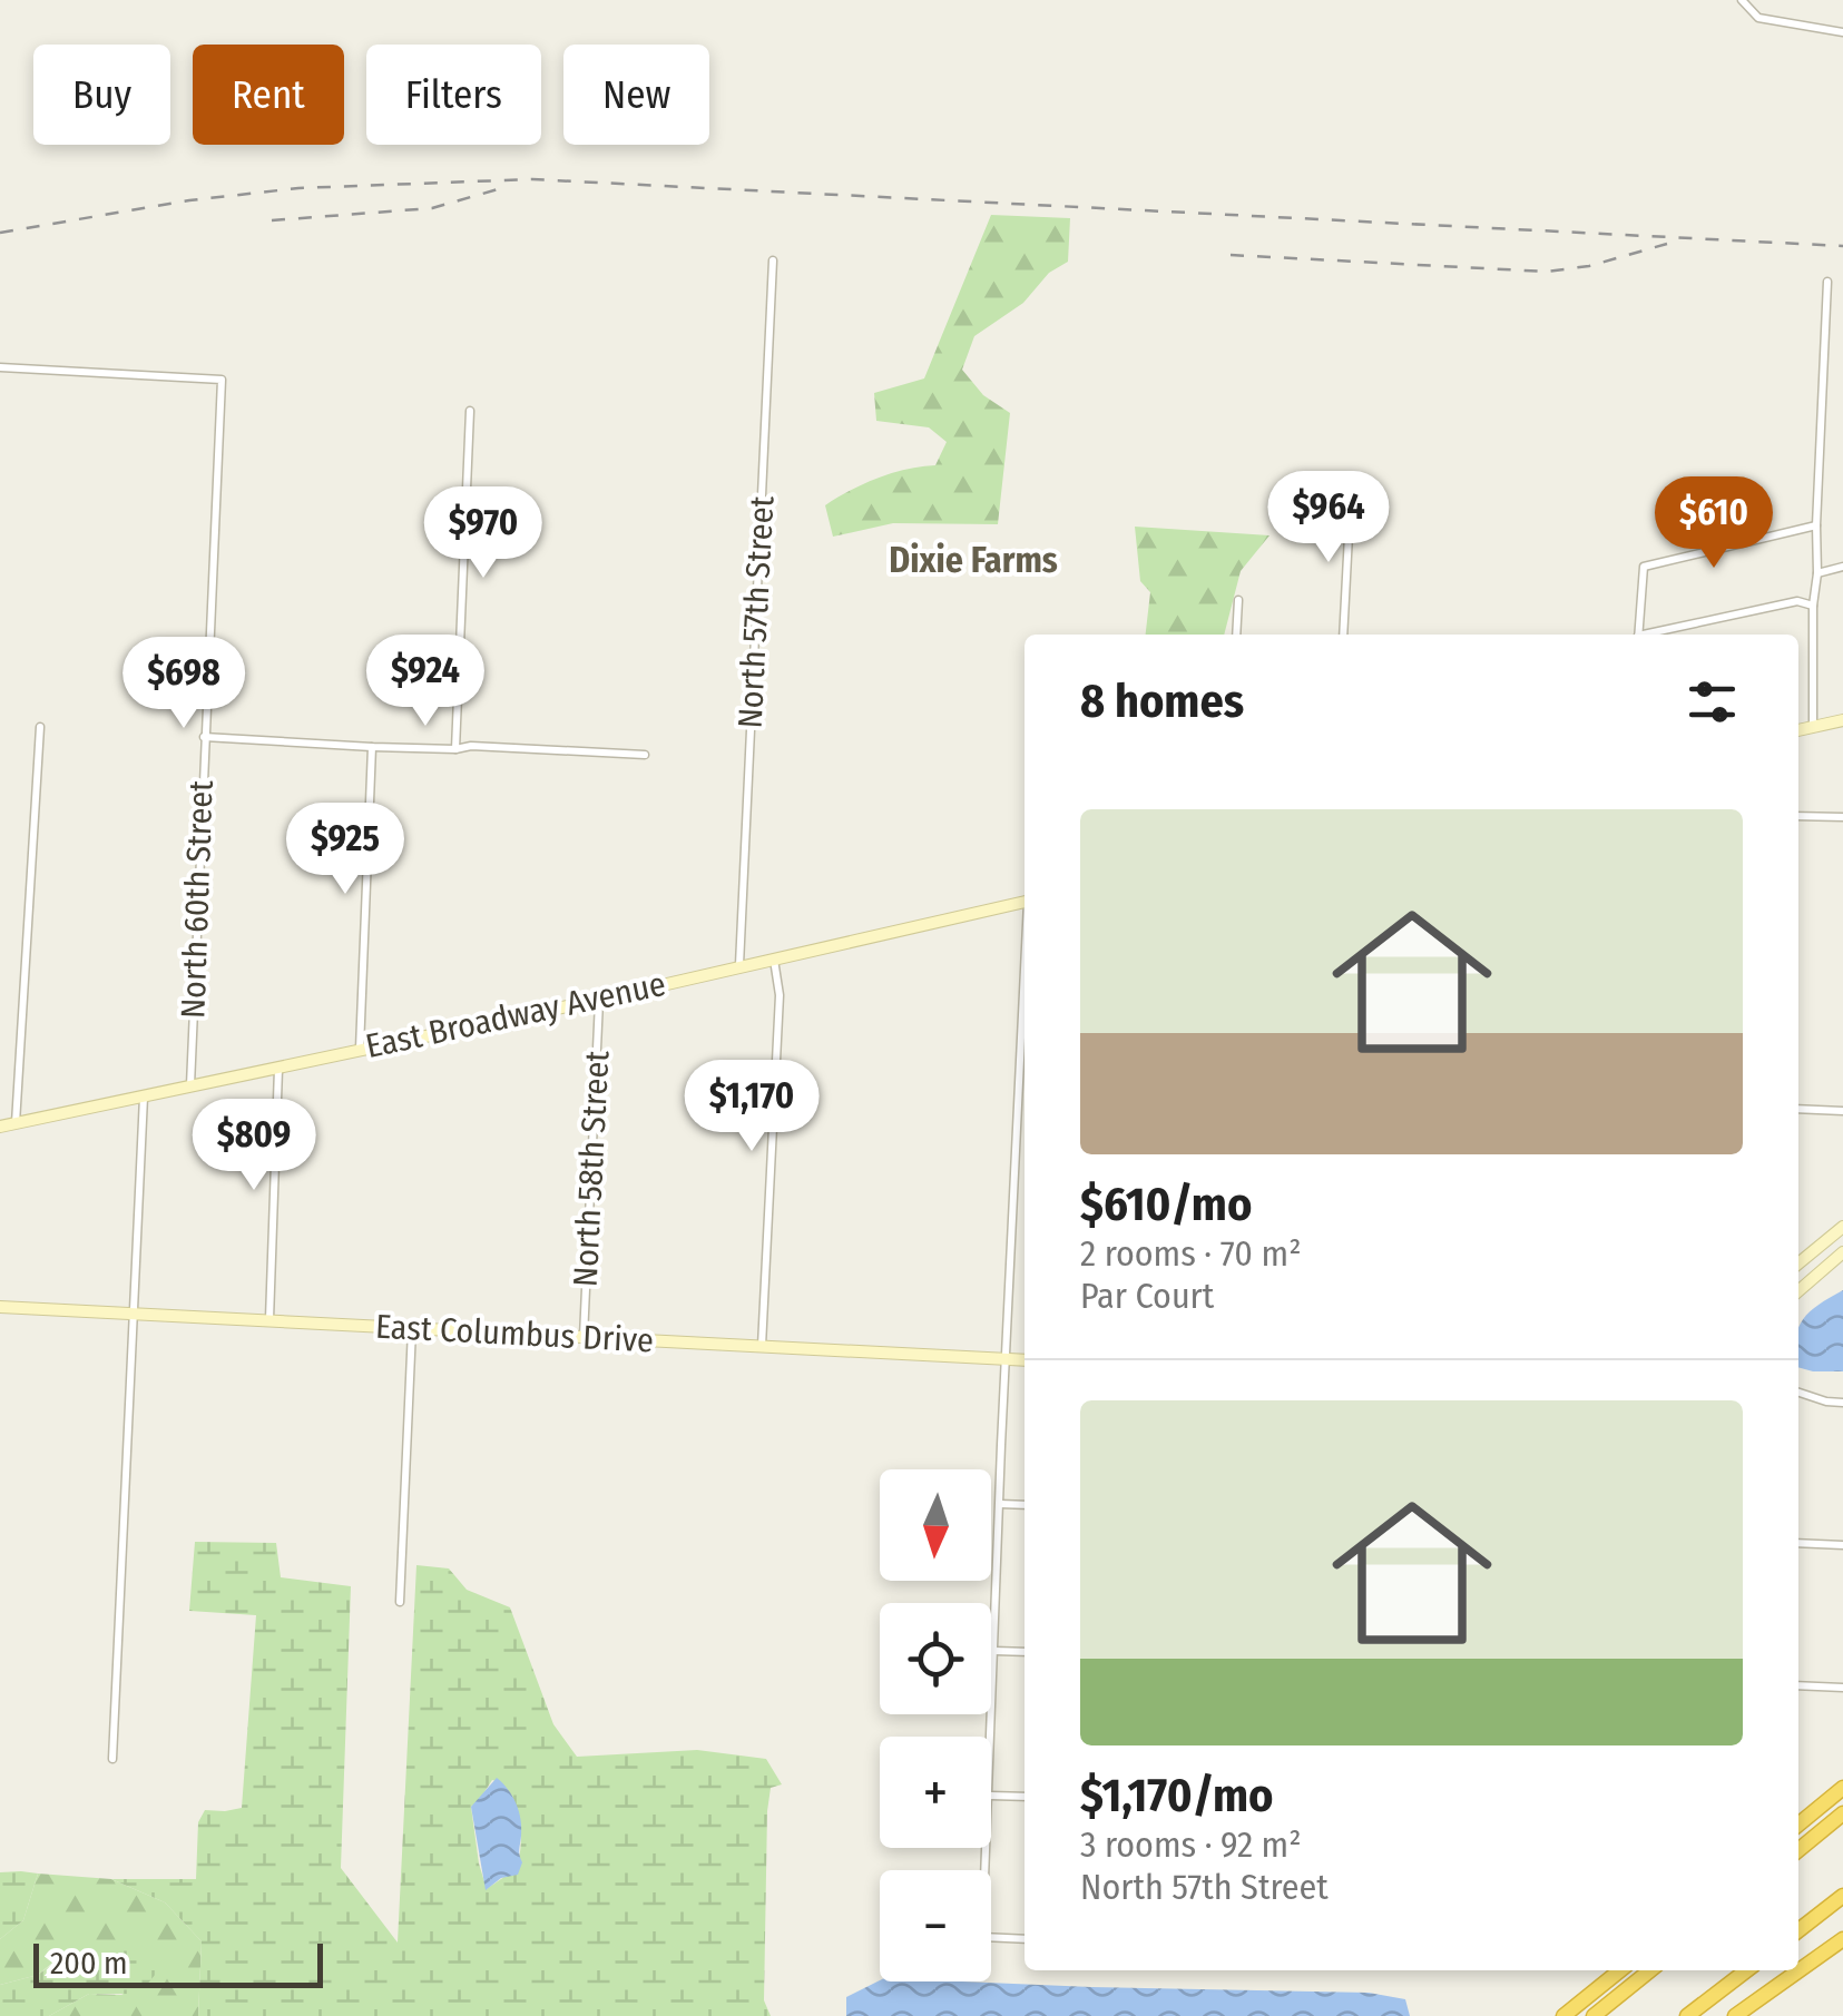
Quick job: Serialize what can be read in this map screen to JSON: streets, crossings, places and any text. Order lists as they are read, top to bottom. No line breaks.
{"streets":{"main road":["East Broadway Avenue","East Columbus Drive"],"street":["North 57th Street","North 60th Street","North 58th Street"]},"crossings":[["North 57th Street","East Broadway Avenue"],["North 60th Street","East Broadway Avenue"],["East Broadway Avenue","North 58th Street"],["North 58th Street","East Columbus Drive"]],"districts":["Dixie Farms"],"scale_bar":"200 m","north":"bottom","page":{"chip":["Buy","Rent","Filters","New"],"price":["$964","$610","$970","$924","$698","$925","$1,170","$809"],"heading":"8 homes","list":[{"name":"$610/mo","note":"2 rooms · 70 m² · Par Court"},{"name":"$1,170/mo","note":"3 rooms · 92 m² · North 57th Street"}],"map_buttons":["+","−"],"scale":"200 m"}}
